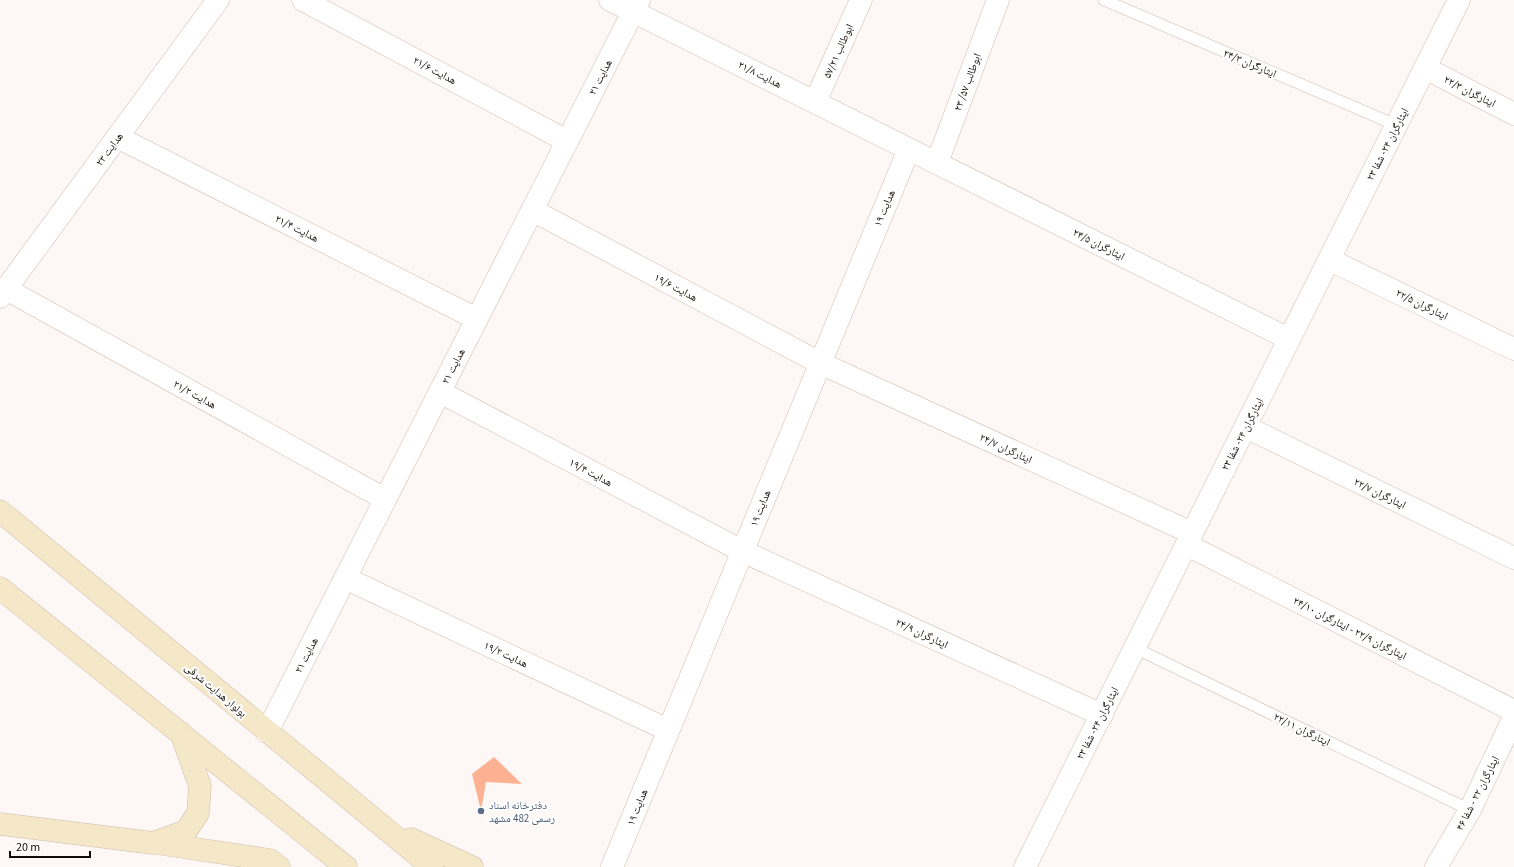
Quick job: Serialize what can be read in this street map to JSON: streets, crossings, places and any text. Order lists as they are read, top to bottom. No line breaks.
{"streets":{"main road":["بولوار هدایت شرقی"],"street":["ابوطالب ۵۷/۲۱","هدایت ۲۱/۶","هدایت ۲۱/۸","هدایت ۲۱","ابوطالب ۵۷/ ۲۳","ایثارگران ۲۲/۳","ایثارگران ۲۴- شفا ۲۳","هدایت ۲۳","هدایت ۱۹","هدایت ۲۱/۴","ایثارگران ۲۴/۵","هدایت ۱۹/۶","ایثارگران ۲۲/۵","هدایت ۲۱/۲","ایثارگران ۲۴/۷","هدایت ۱۹/۴","ایثارگران ۲۲/۷","ایثارگران ۲۲/۹ - ایثارگران ۲۴/۱۰","ایثارگران ۲۴/۹","هدایت ۱۹/۲","ایثارگران ۲۲ - شفا ۴۶"],"lane":["ایثارگران ۲۴/۳","ایثارگران ۲۲/۱۱"]},"crossings":[["ابوطالب ۵۷/۲۱","هدایت ۲۱/۸"],["ایثارگران ۲۴/۳","ایثارگران ۲۴- شفا ۲۳"],["هدایت ۲۱/۶","هدایت ۲۱"],["هدایت ۲۱/۸","هدایت ۲۱"],["هدایت ۲۱/۸","هدایت ۱۹"],["هدایت ۲۱/۸","ایثارگران ۲۴/۵"],["هدایت ۲۱","هدایت ۲۱/۴"],["هدایت ۲۱","هدایت ۱۹/۶"],["هدایت ۲۱","هدایت ۲۱/۲"],["هدایت ۲۱","هدایت ۱۹/۴"],["هدایت ۲۱","هدایت ۱۹/۲"],["هدایت ۲۱","بولوار هدایت شرقی"],["ابوطالب ۵۷/ ۲۳","ایثارگران ۲۴/۵"],["ایثارگران ۲۲/۳","ایثارگران ۲۴- شفا ۲۳"],["ایثارگران ۲۴- شفا ۲۳","ایثارگران ۲۴/۵"],["ایثارگران ۲۴- شفا ۲۳","ایثارگران ۲۲/۵"],["ایثارگران ۲۴- شفا ۲۳","ایثارگران ۲۴/۷"],["ایثارگران ۲۴- شفا ۲۳","ایثارگران ۲۲/۷"],["ایثارگران ۲۴- شفا ۲۳","ایثارگران ۲۲/۹ - ایثارگران ۲۴/۱۰"],["ایثارگران ۲۴- شفا ۲۳","ایثارگران ۲۴/۹"],["ایثارگران ۲۴- شفا ۲۳","ایثارگران ۲۲/۱۱"],["هدایت ۲۳","هدایت ۲۱/۴"],["هدایت ۲۳","هدایت ۲۱/۲"],["هدایت ۱۹","ایثارگران ۲۴/۵"],["هدایت ۱۹","هدایت ۱۹/۶"],["هدایت ۱۹","ایثارگران ۲۴/۷"],["هدایت ۱۹","هدایت ۱۹/۴"],["هدایت ۱۹","ایثارگران ۲۴/۹"],["هدایت ۱۹","هدایت ۱۹/۲"],["هدایت ۱۹/۶","ایثارگران ۲۴/۷"],["ایثارگران ۲۴/۷","ایثارگران ۲۲/۹ - ایثارگران ۲۴/۱۰"],["هدایت ۱۹/۴","ایثارگران ۲۴/۹"],["ایثارگران ۲۲/۱۱","ایثارگران ۲۲ - شفا ۴۶"]],"places":["دفترخانه اسناد رسمی 482 مشهد"],"scale_bar":"20 m"}
